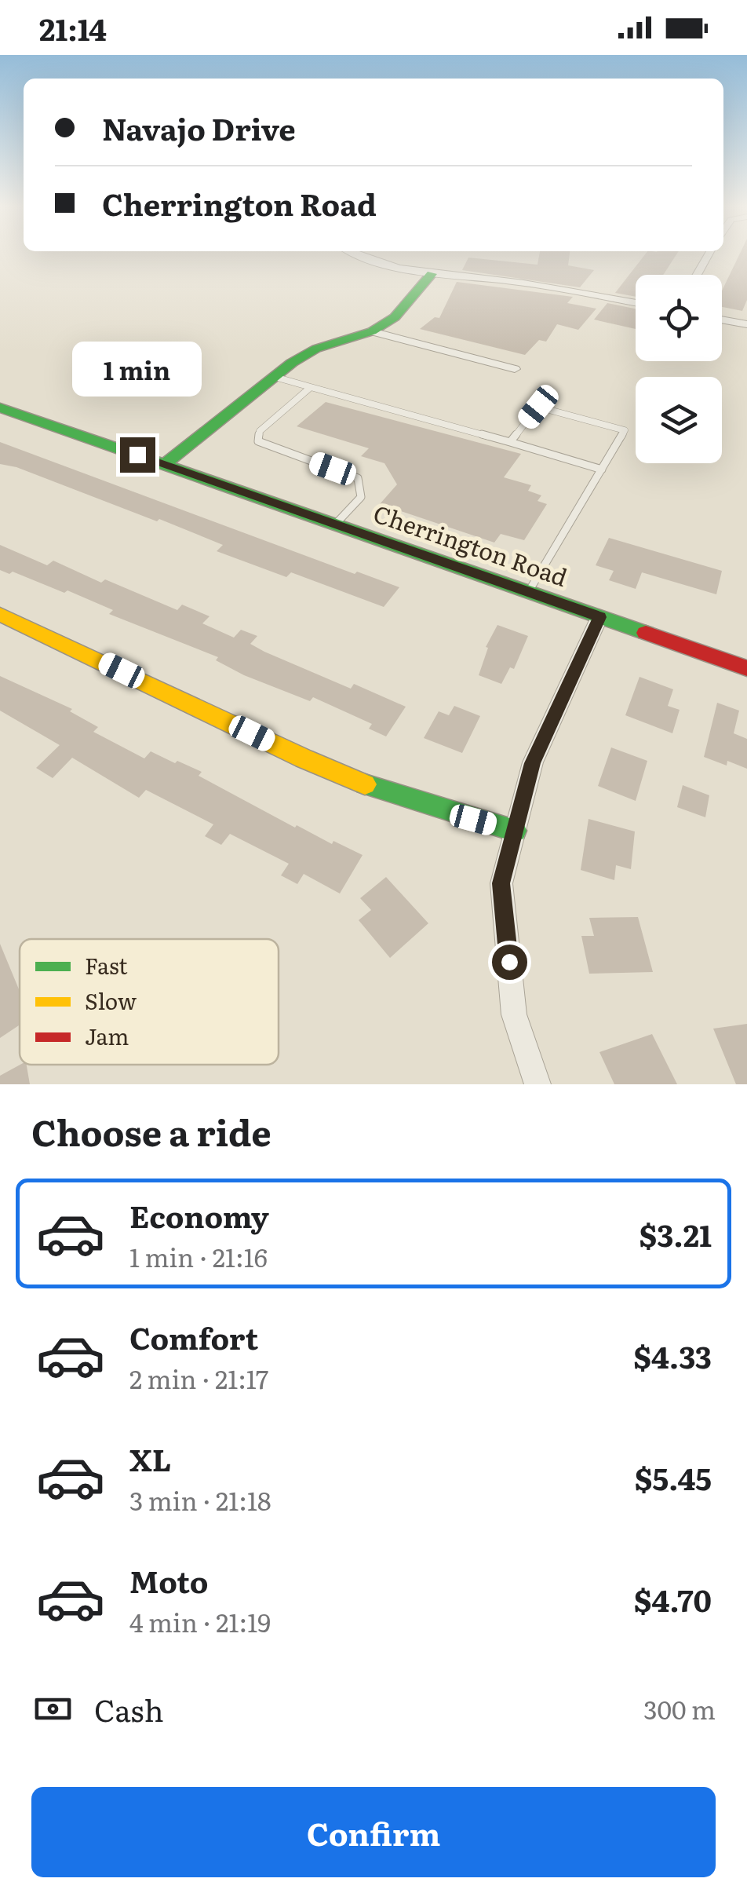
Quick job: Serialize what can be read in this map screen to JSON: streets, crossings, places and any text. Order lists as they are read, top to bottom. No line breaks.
{"streets":{"street":["Cherrington Road"]},"legend":["Fast","Slow","Jam"],"page":{"status":"21:14","banner":["Navajo Drive","Cherrington Road"],"bubble":"1 min","heading":"Choose a ride","list":[{"name":"Economy","note":"1 min · 21:16","value":"$3.21"},{"name":"Comfort","note":"2 min · 21:17","value":"$4.33"},{"name":"XL","note":"3 min · 21:18","value":"$5.45"},{"name":"Moto","note":"4 min · 21:19","value":"$4.70"}],"pay":["Cash","300 m"],"buttons":"Confirm"}}
